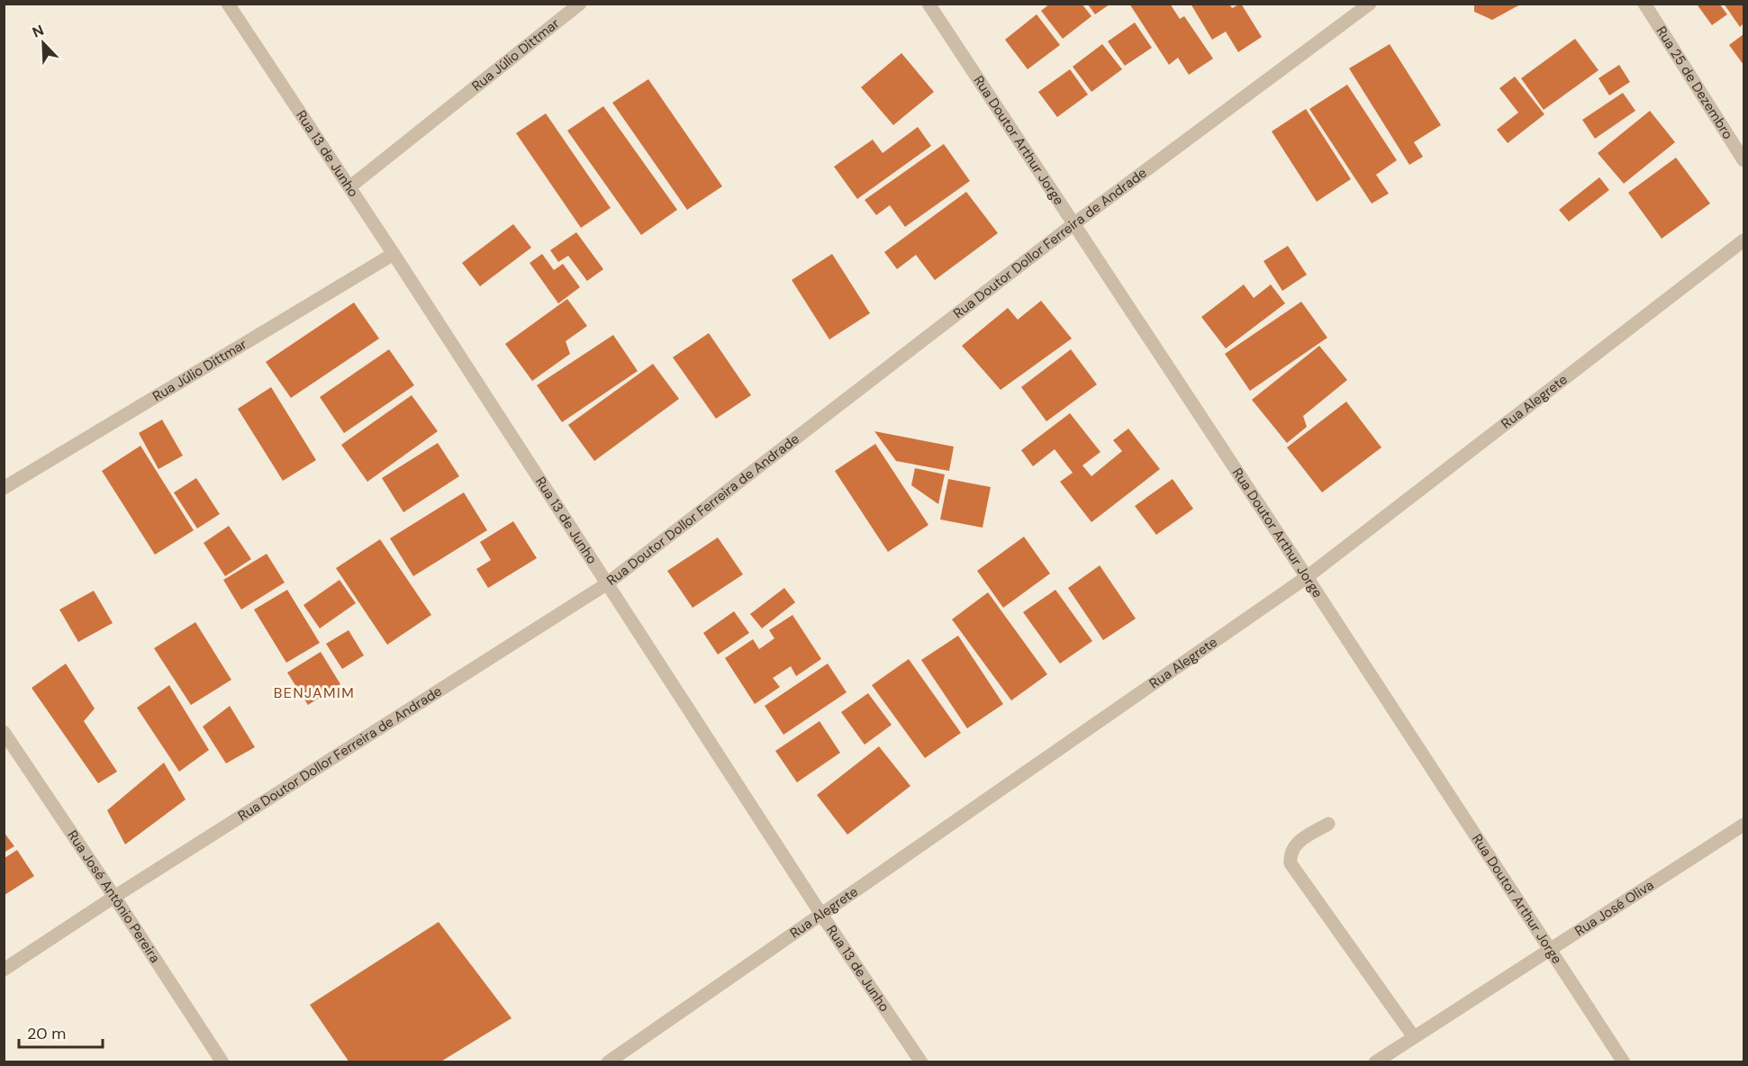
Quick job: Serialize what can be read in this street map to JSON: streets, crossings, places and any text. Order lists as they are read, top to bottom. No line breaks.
{"streets":{"street":["Rua Júlio Dittmar","Rua 25 de Dezembro","Rua Doutor Arthur Jorge","Rua 13 de Junho","Rua Doutor Dollor Ferreira de Andrade","Rua Alegrete","Rua José Antônio Pereira","Rua José Oliva"]},"crossings":[["Rua Júlio Dittmar","Rua 13 de Junho"],["Rua Doutor Arthur Jorge","Rua Doutor Dollor Ferreira de Andrade"],["Rua Doutor Arthur Jorge","Rua Alegrete"],["Rua Doutor Arthur Jorge","Rua José Oliva"],["Rua 13 de Junho","Rua Doutor Dollor Ferreira de Andrade"],["Rua 13 de Junho","Rua Alegrete"],["Rua Doutor Dollor Ferreira de Andrade","Rua José Antônio Pereira"]],"districts":["BENJAMIM"],"scale_bar":"20 m","north":"top left"}
